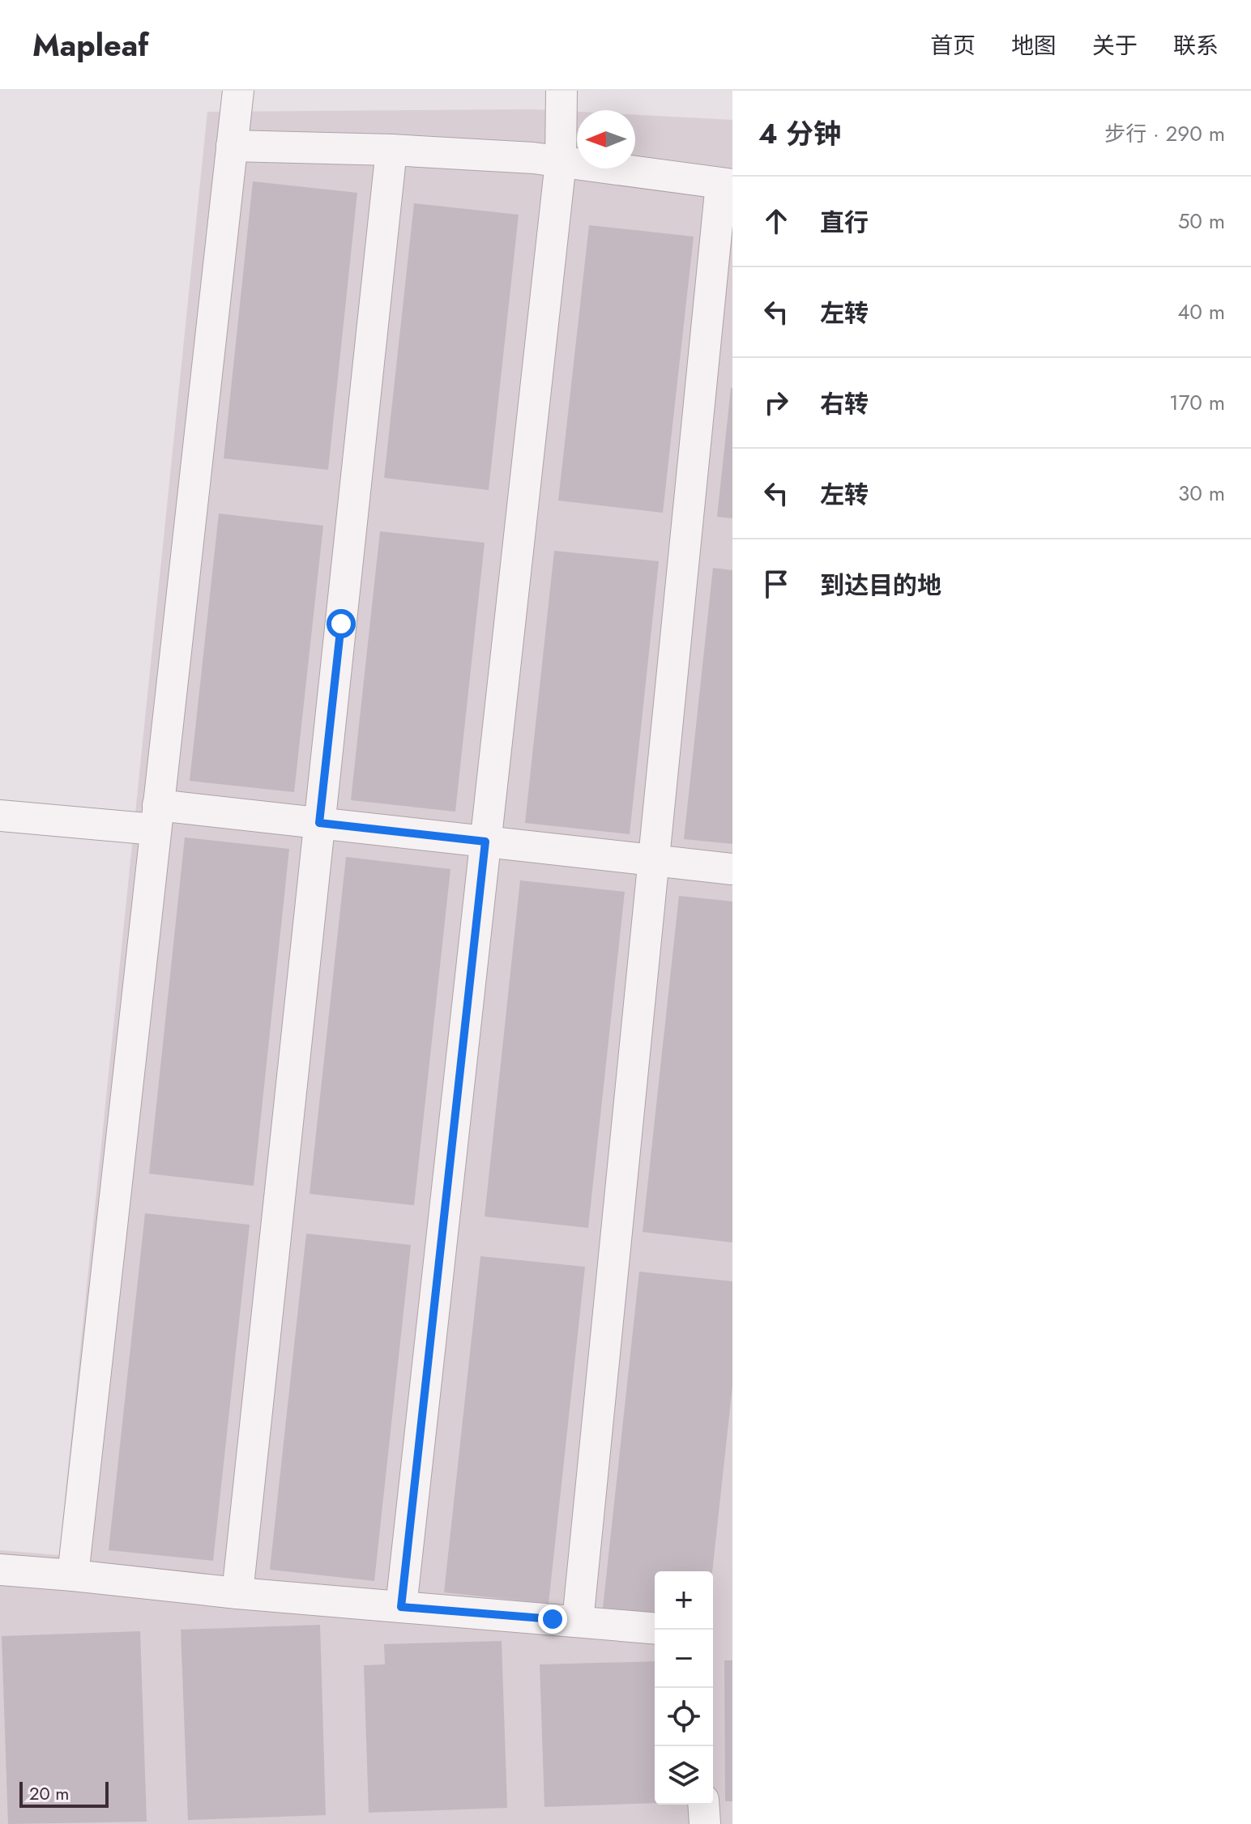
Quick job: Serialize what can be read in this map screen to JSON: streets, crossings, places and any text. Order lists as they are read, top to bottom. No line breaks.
{"scale_bar":"20 m","north":"left","page":{"header":"Mapleaf","nav":["首页","地图","关于","联系"],"heading":["4 分钟","步行 · 290 m"],"list":[["直行","50 m"],["左转","40 m"],["右转","170 m"],["左转","30 m"],"到达目的地"],"map_buttons":["+","−"],"scale":"20 m"}}
